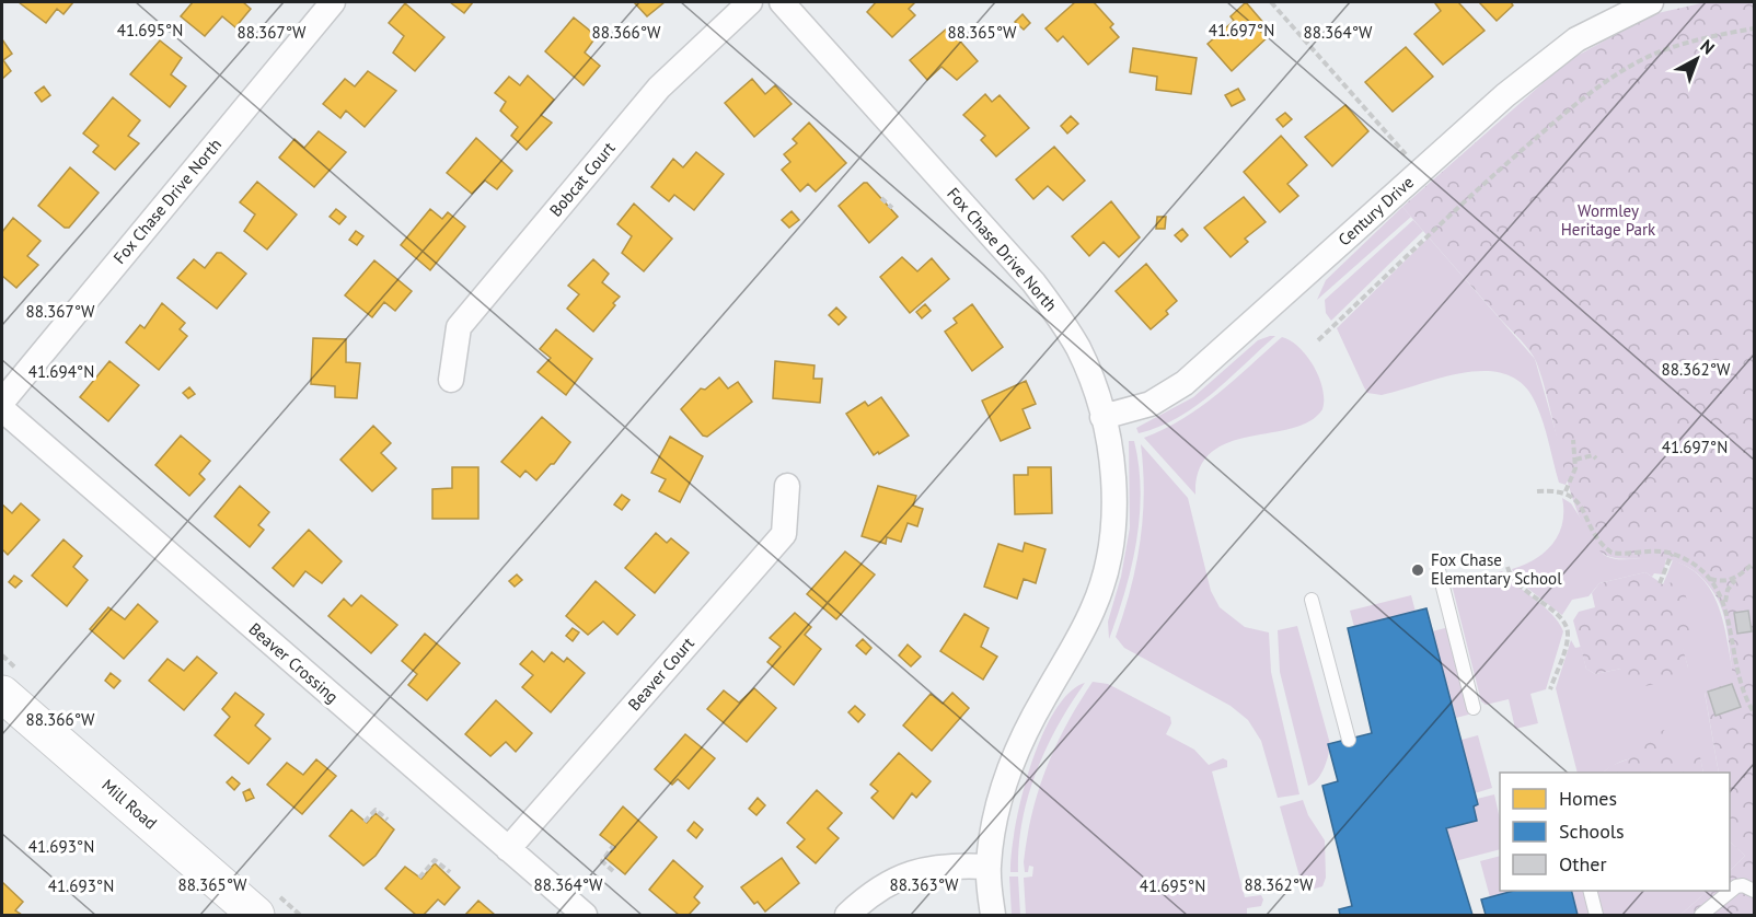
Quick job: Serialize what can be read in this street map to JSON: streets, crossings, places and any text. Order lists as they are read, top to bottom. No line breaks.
{"streets":{"street":["Bobcat Court","Fox Chase Drive North","Century Drive","Beaver Crossing","Beaver Court","Mill Road"]},"crossings":[["Fox Chase Drive North","Century Drive"],["Beaver Crossing","Beaver Court"]],"parks":["Wormley Heritage Park"],"places":["Fox Chase Elementary School"],"legend":["Homes","Schools","Other"],"north":"top right","coordinates":["41.695°N","41.697°N","88.367°W","88.366°W","88.365°W","88.364°W","88.362°W","41.694°N","41.693°N","88.363°W"]}
